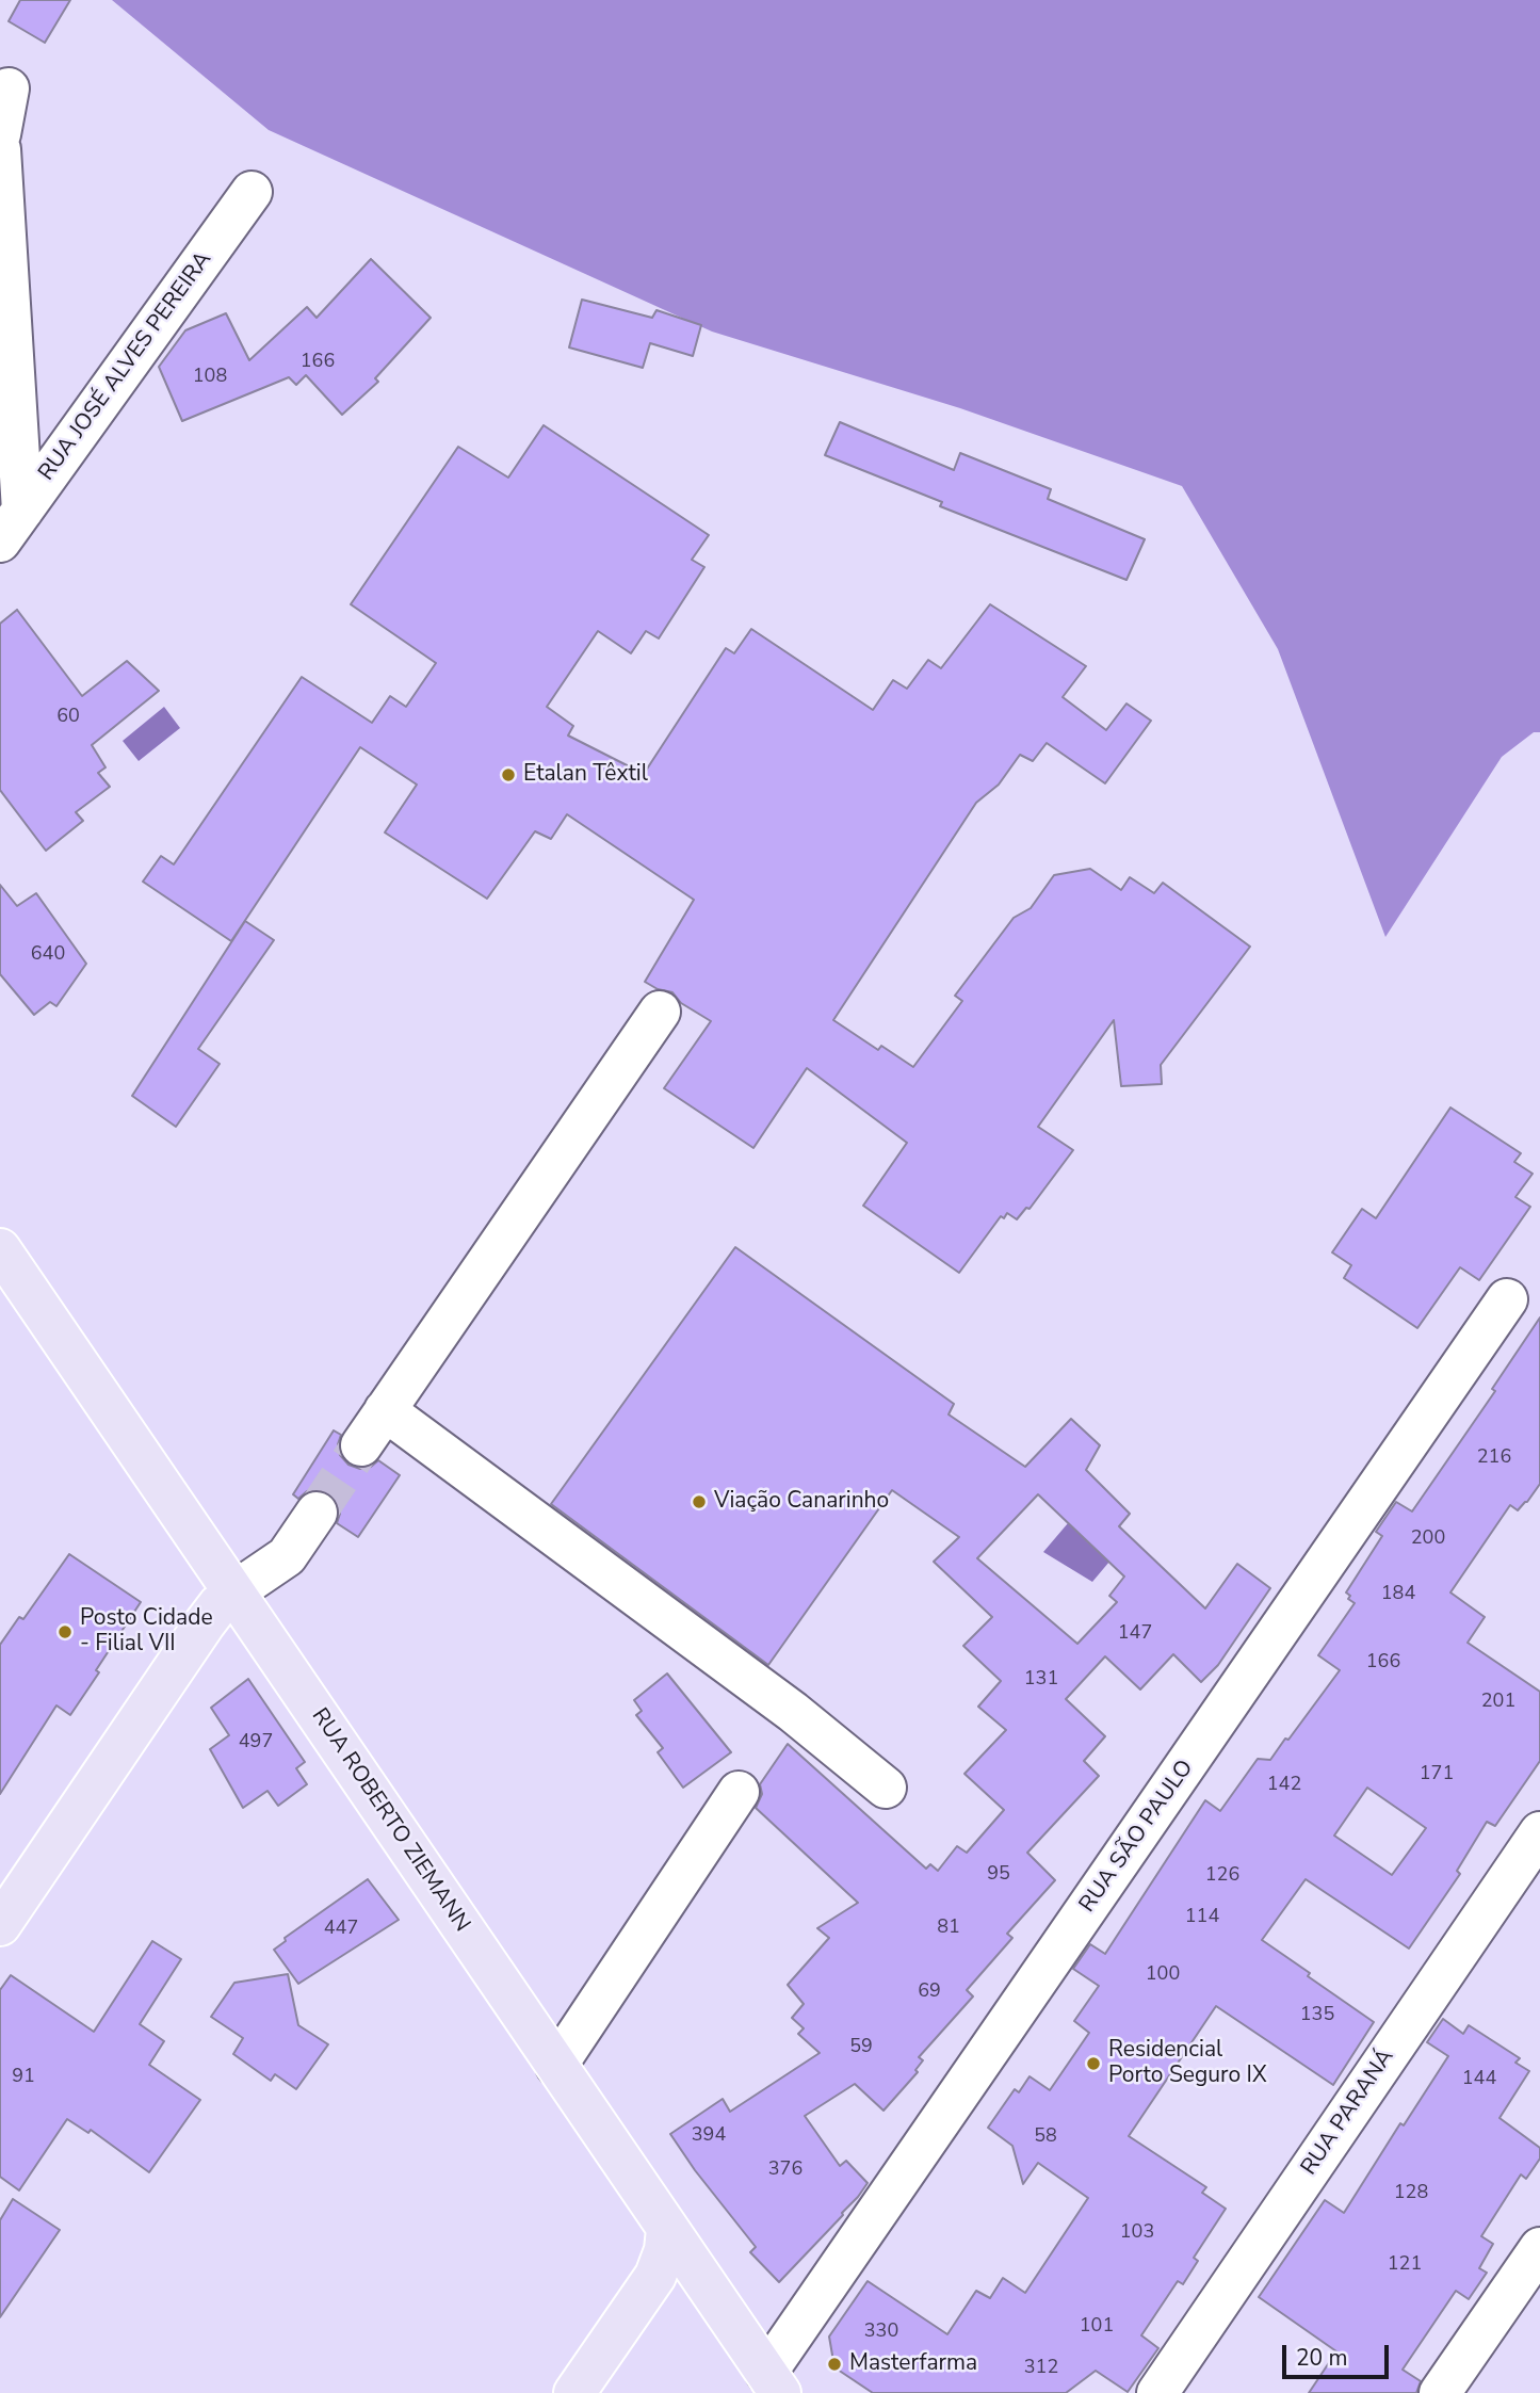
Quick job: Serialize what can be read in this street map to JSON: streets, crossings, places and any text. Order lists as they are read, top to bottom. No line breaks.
{"streets":{"main road":["RUA ROBERTO ZIEMANN"],"street":["RUA JOSÉ ALVES PEREIRA","RUA SÃO PAULO","RUA PARANÁ"]},"crossings":[["RUA ROBERTO ZIEMANN","RUA SÃO PAULO"]],"places":["Etalan Têxtil","Viação Canarinho","Posto Cidade - Filial VII","Residencial Porto Seguro IX","Masterfarma"],"house_numbers":["166","108","60","640","216","200","184","147","166","131","201","497","171","142","95","126","114","81","447","100","69","135","59","91","144","394","58","376","128","103","121","101","330","312"],"scale_bar":"20 m"}
